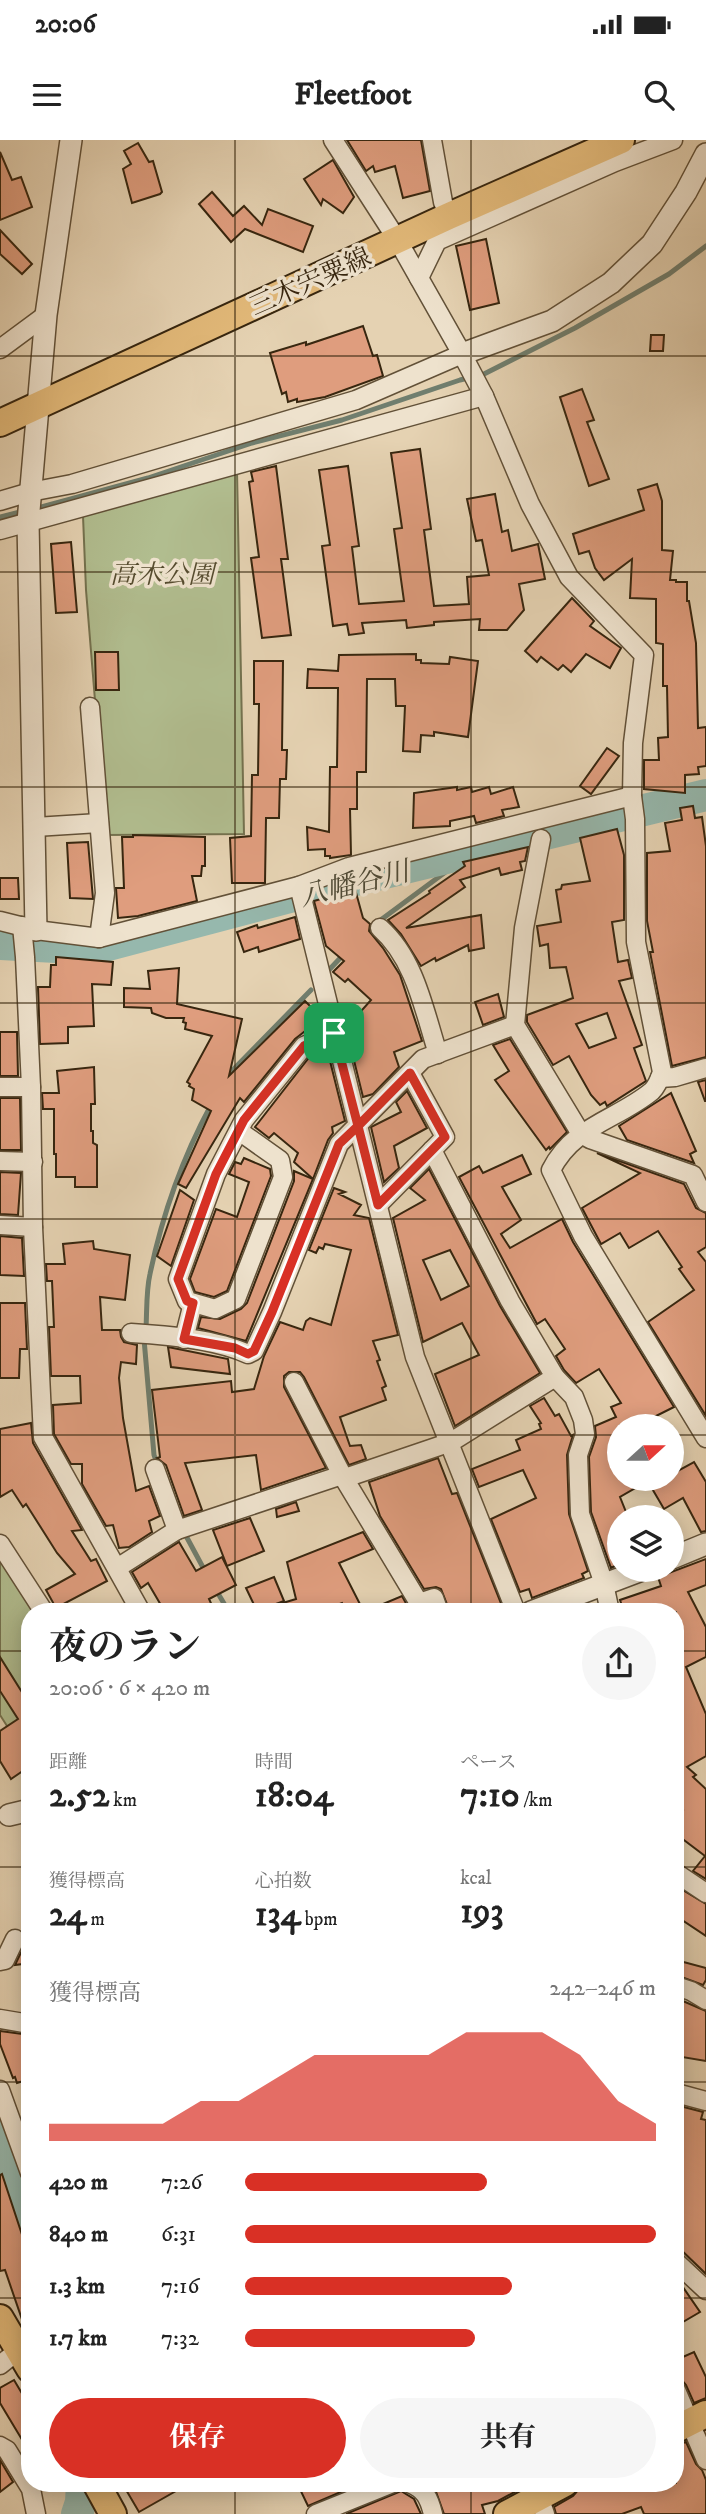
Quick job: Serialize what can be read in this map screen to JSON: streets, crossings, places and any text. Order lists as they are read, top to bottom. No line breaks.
{"streets":{"main road":["三木宍粟線"]},"water":["八幡谷川"],"parks":["高木公園"],"north":"right","page":{"status":"20:06","header":"Fleetfoot","heading":["夜のラン","20:06 · 6 × 420 m"],"stats":[["距離","2.52 km"],["時間","18:04"],["ペース","7:10 /km"],["獲得標高","24 m"],["心拍数","134 bpm"],["kcal","193"]],"chart":["獲得標高","242–246 m"],"list":[{"name":"420 m","note":"7:26"},{"name":"840 m","note":"6:31"},{"name":"1.3 km","note":"7:16"},{"name":"1.7 km","note":"7:32"}],"buttons":["保存","共有"]}}
